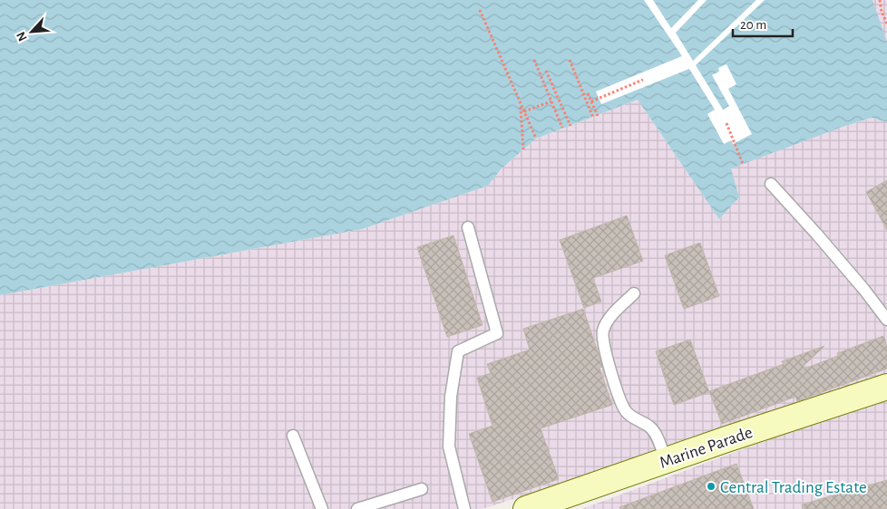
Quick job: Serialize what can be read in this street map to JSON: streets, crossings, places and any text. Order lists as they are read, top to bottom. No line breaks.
{"streets":{"main road":["Marine Parade"]},"places":["Central Trading Estate"],"scale_bar":"20 m","north":"bottom left"}
